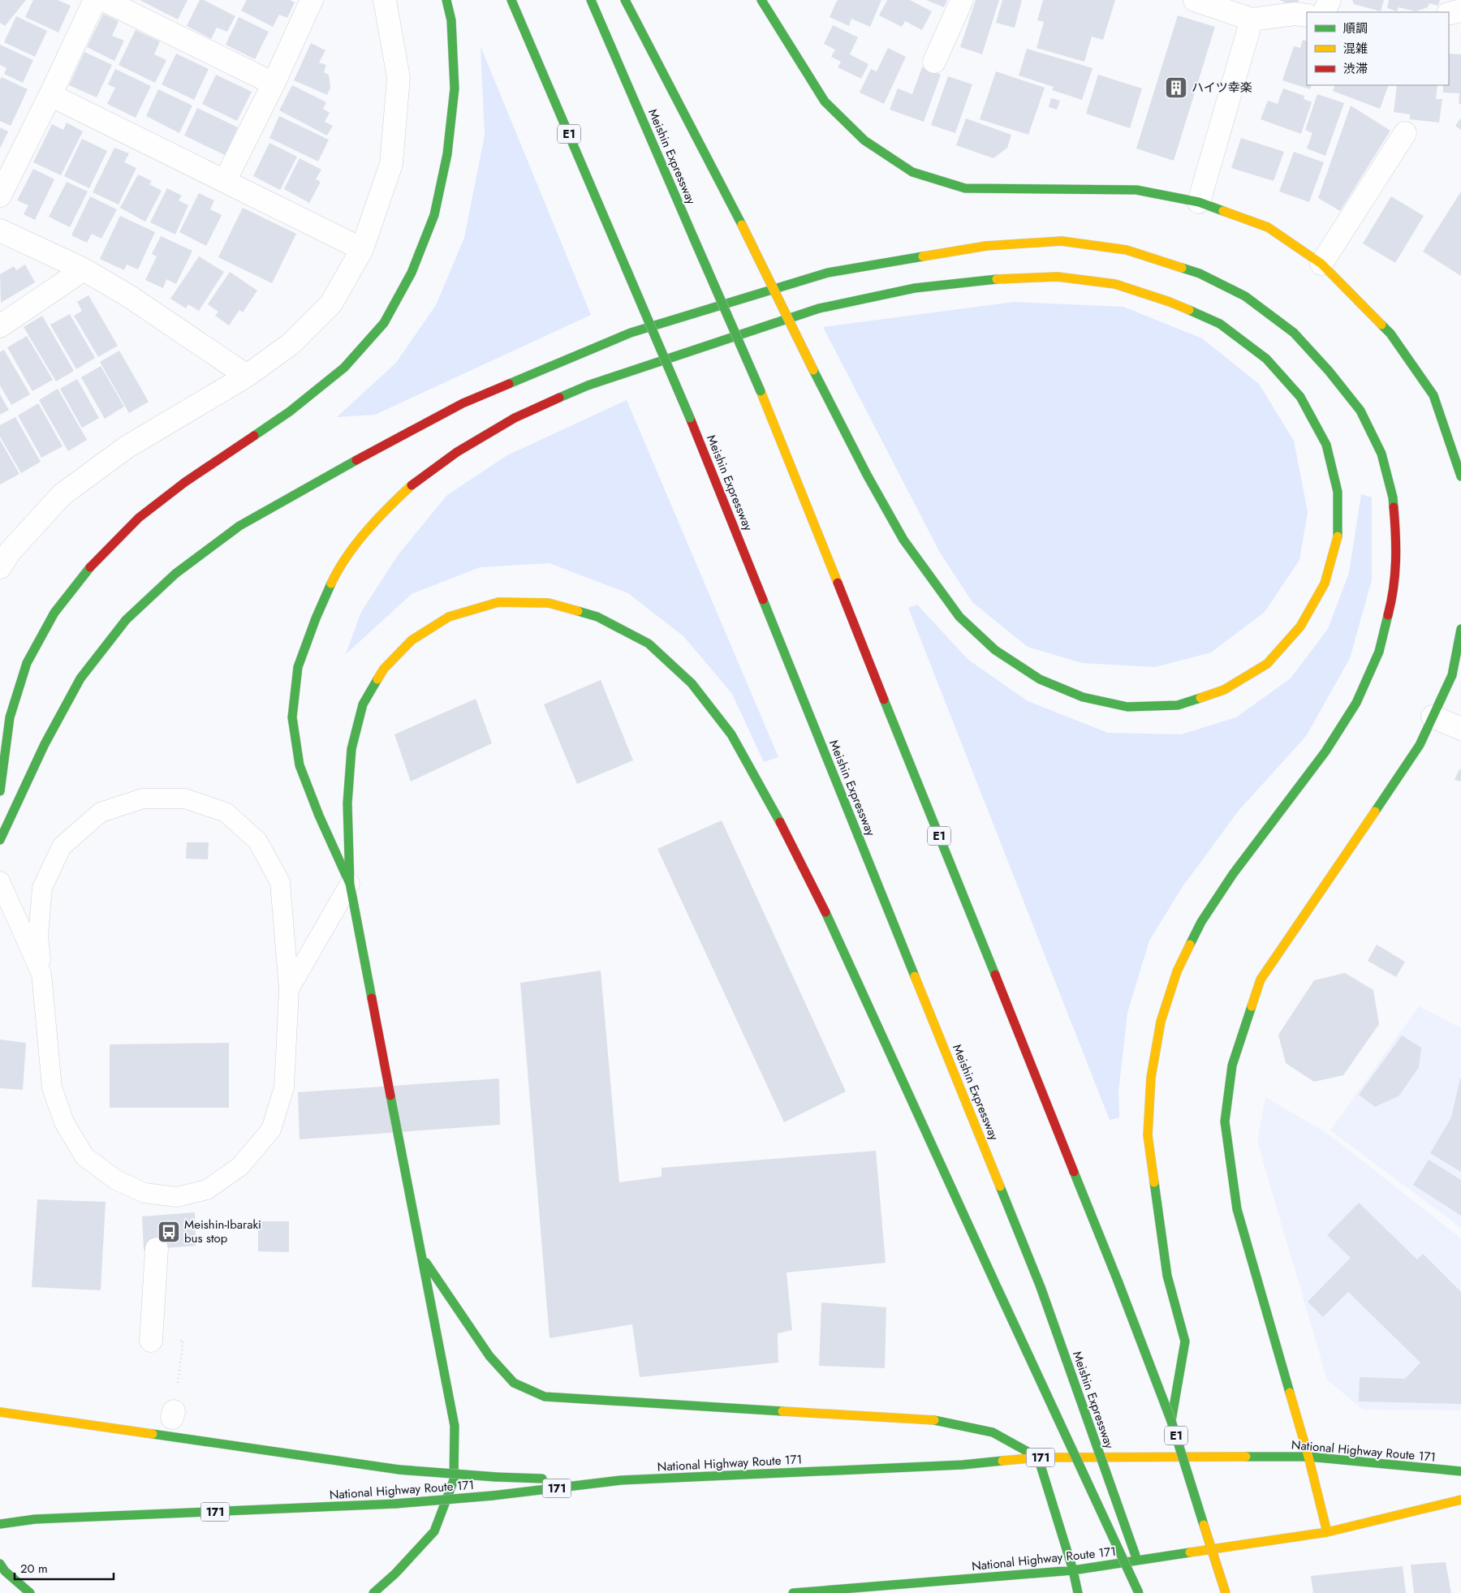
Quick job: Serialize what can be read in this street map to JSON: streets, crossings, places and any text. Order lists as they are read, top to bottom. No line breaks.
{"streets":{"main road":["E1","Meishin Expressway","National Highway Route 171","171"]},"places":{"building":["ハイツ幸楽"],"bus stop":["Meishin-Ibaraki bus stop"]},"legend":["順調","混雑","渋滞"],"scale_bar":"20 m"}
